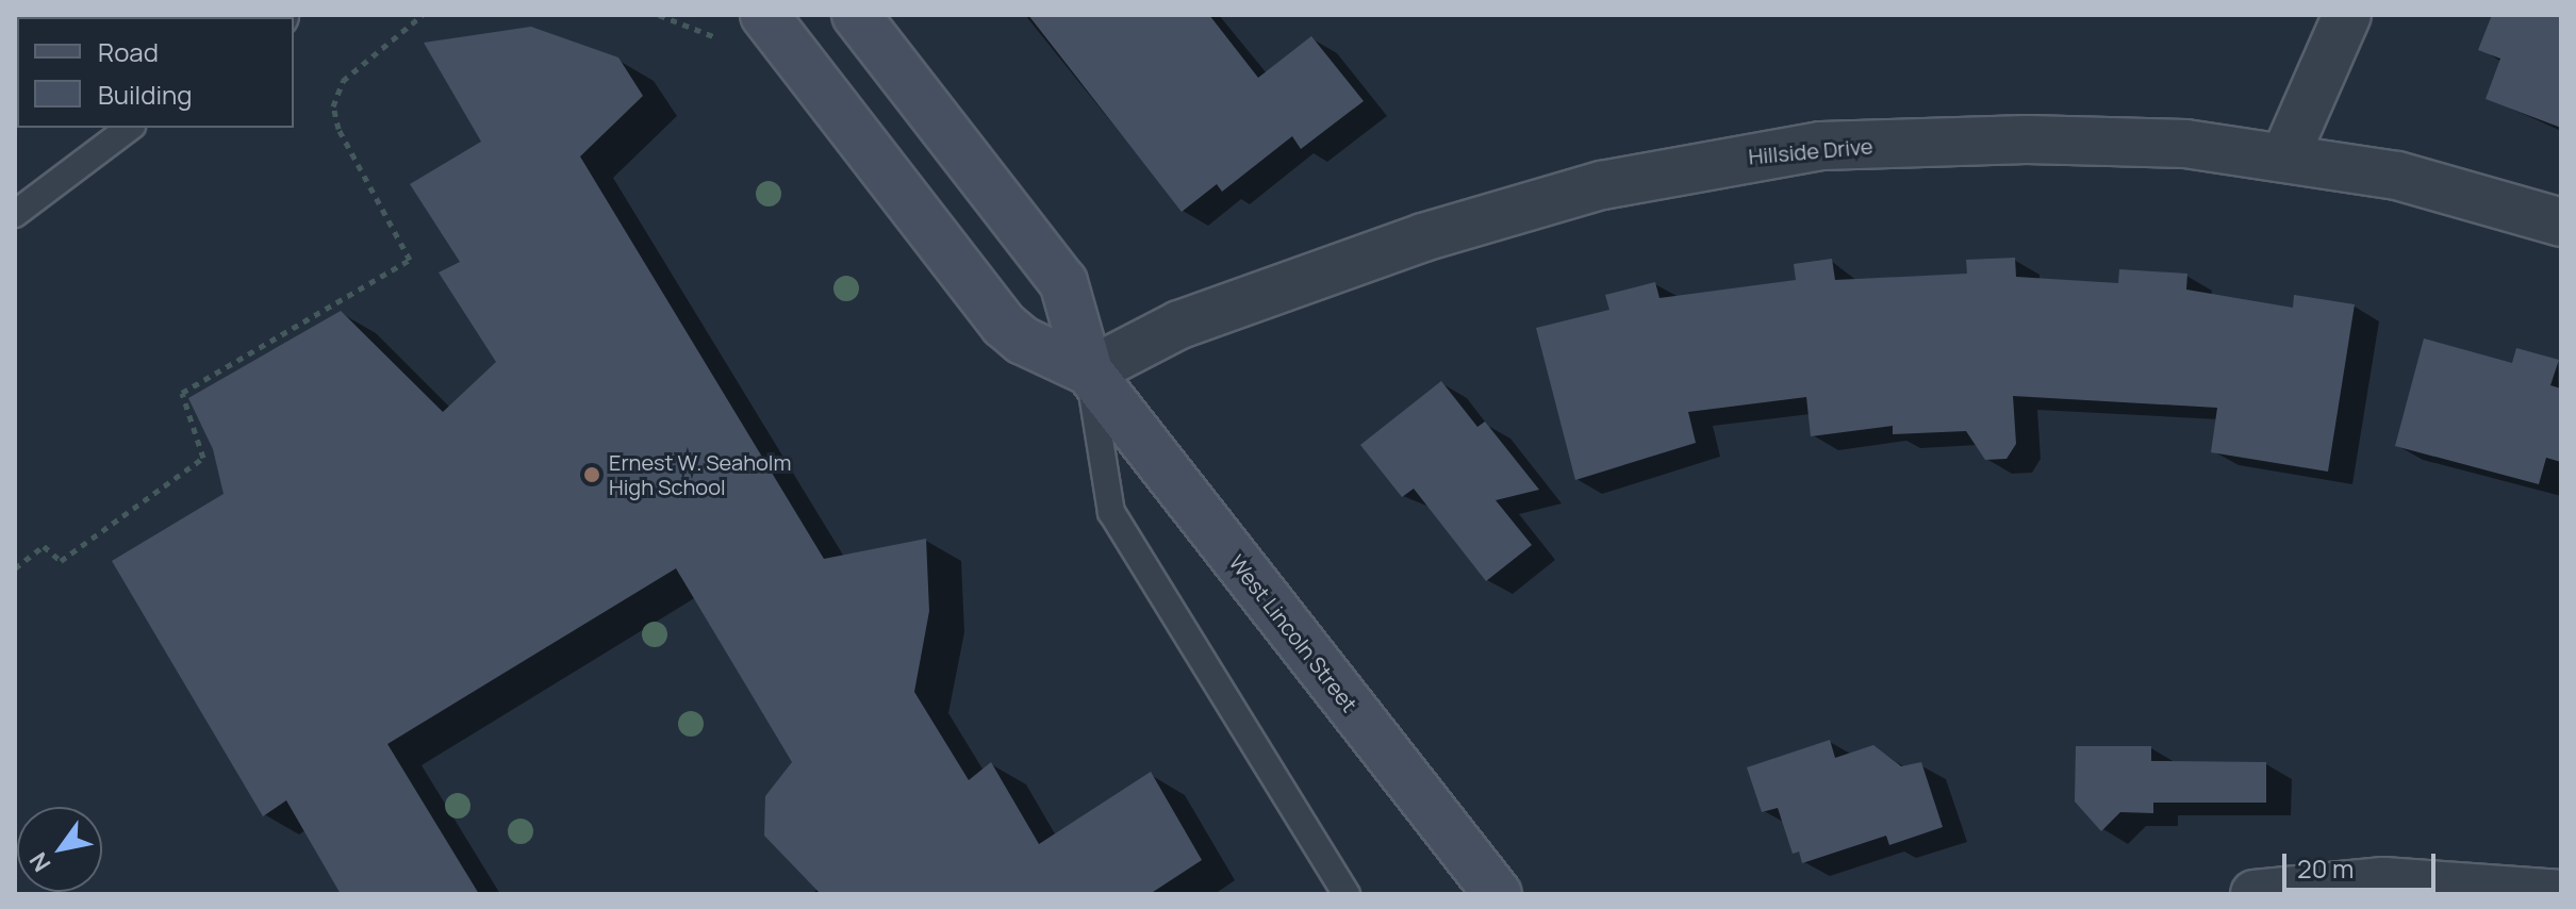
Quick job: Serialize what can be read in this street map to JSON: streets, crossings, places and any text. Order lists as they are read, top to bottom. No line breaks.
{"streets":{"street":["Hillside Drive","West Lincoln Street"]},"crossings":[["Hillside Drive","West Lincoln Street"]],"places":["Ernest W. Seaholm High School"],"legend":["Road","Building"],"scale_bar":"20 m","north":"bottom left"}
